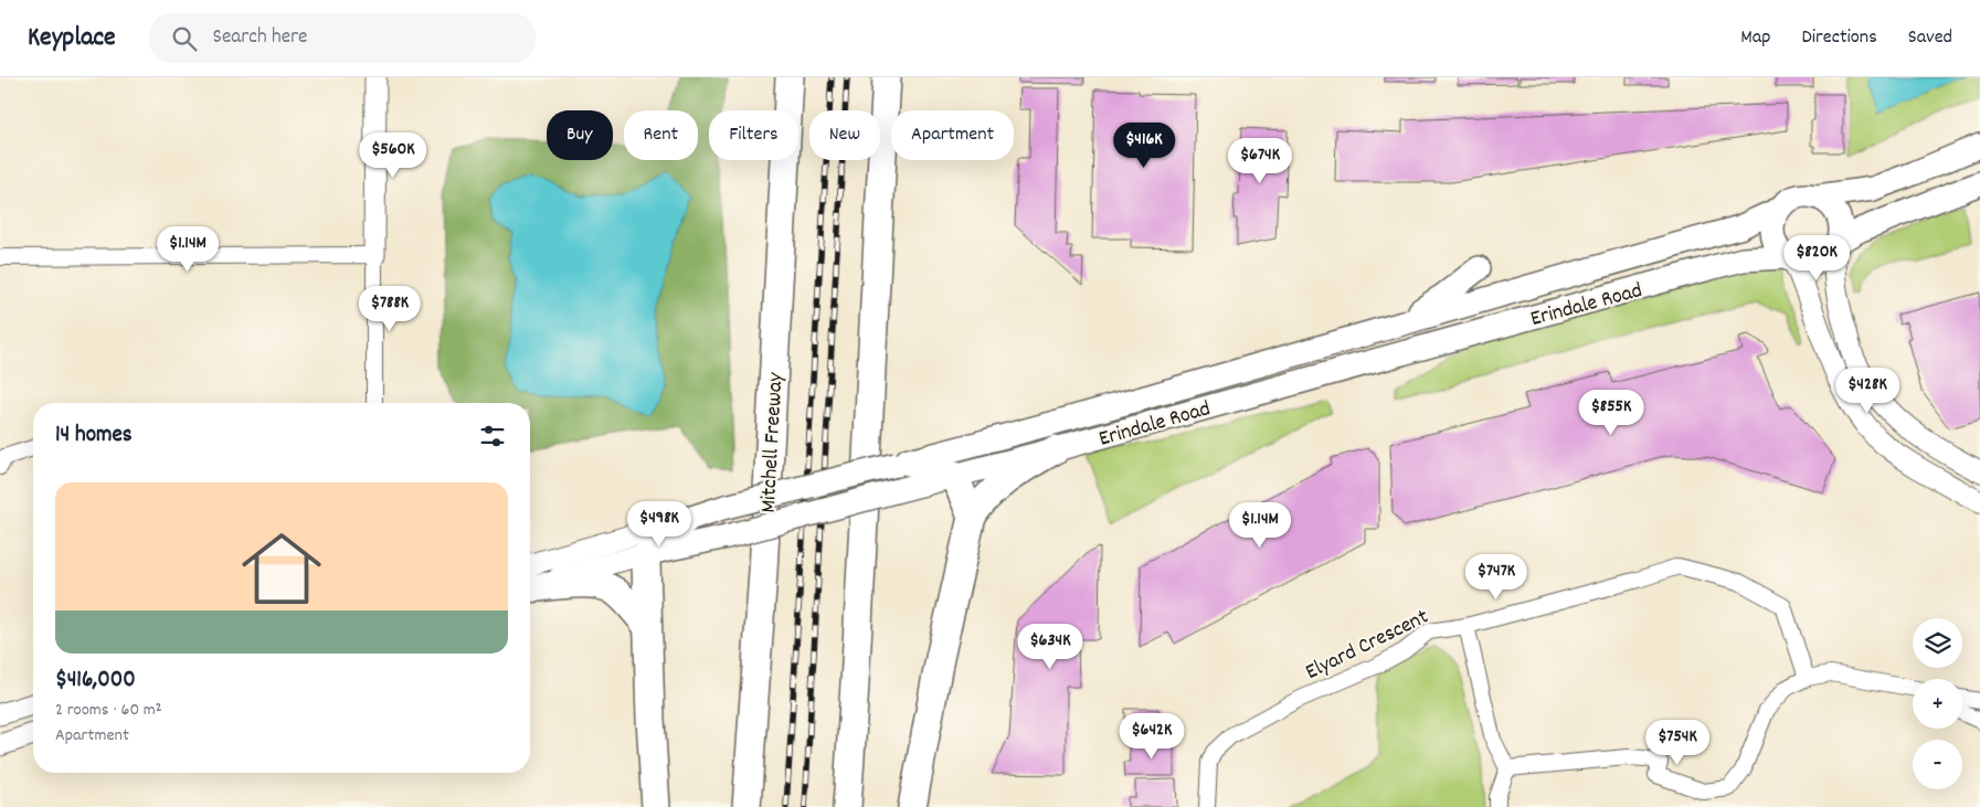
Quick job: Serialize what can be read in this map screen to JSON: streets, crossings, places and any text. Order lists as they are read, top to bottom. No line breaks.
{"streets":{"highway":["Mitchell Freeway"],"main road":["Erindale Road"],"street":["Elyard Crescent"]},"page":{"header":"Keyplace","search":"Search here","nav":["Map","Directions","Saved"],"chip":["Buy","Rent","Filters","New","Apartment"],"price":["$416K","$560K","$674K","$1.14M","$820K","$788K","$428K","$855K","$498K","$1.14M","$747K","$634K","$642K","$754K"],"heading":"14 homes","list":[{"name":"$416,000","note":"2 rooms · 60 m² · Apartment"}],"map_buttons":["+","−"]}}
